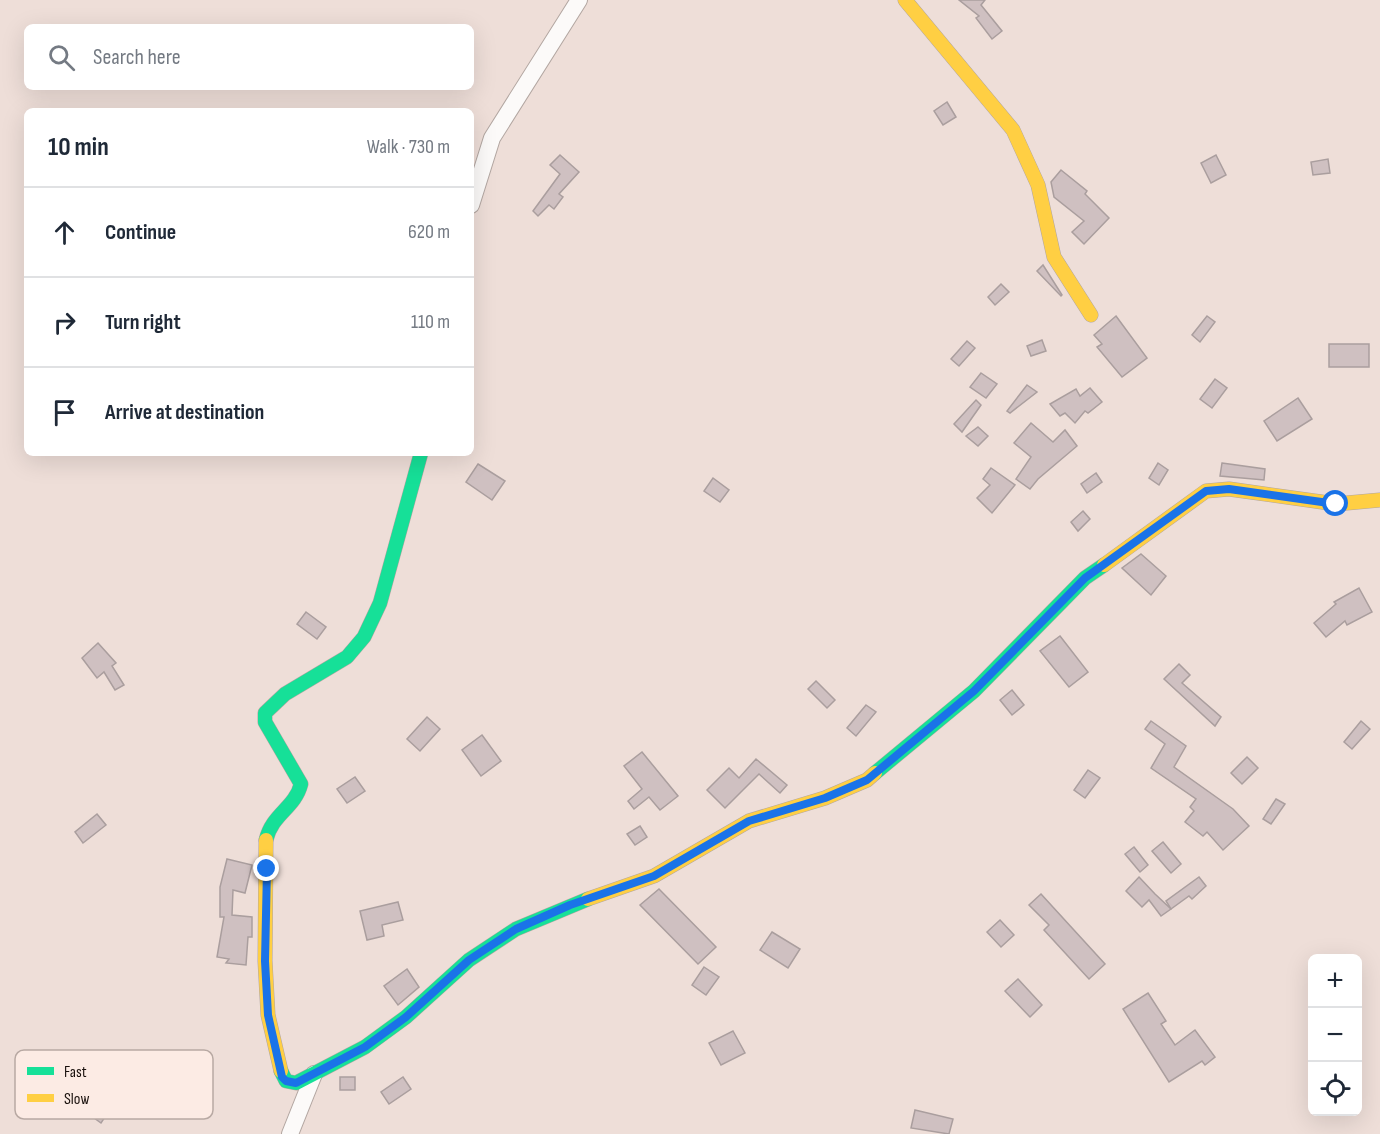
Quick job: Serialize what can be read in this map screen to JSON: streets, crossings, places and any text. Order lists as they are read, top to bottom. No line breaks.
{"legend":["Fast","Slow"],"page":{"search":"Search here","heading":["10 min","Walk · 730 m"],"list":[["Continue","620 m"],["Turn right","110 m"],"Arrive at destination"],"map_buttons":["+","−"]}}
